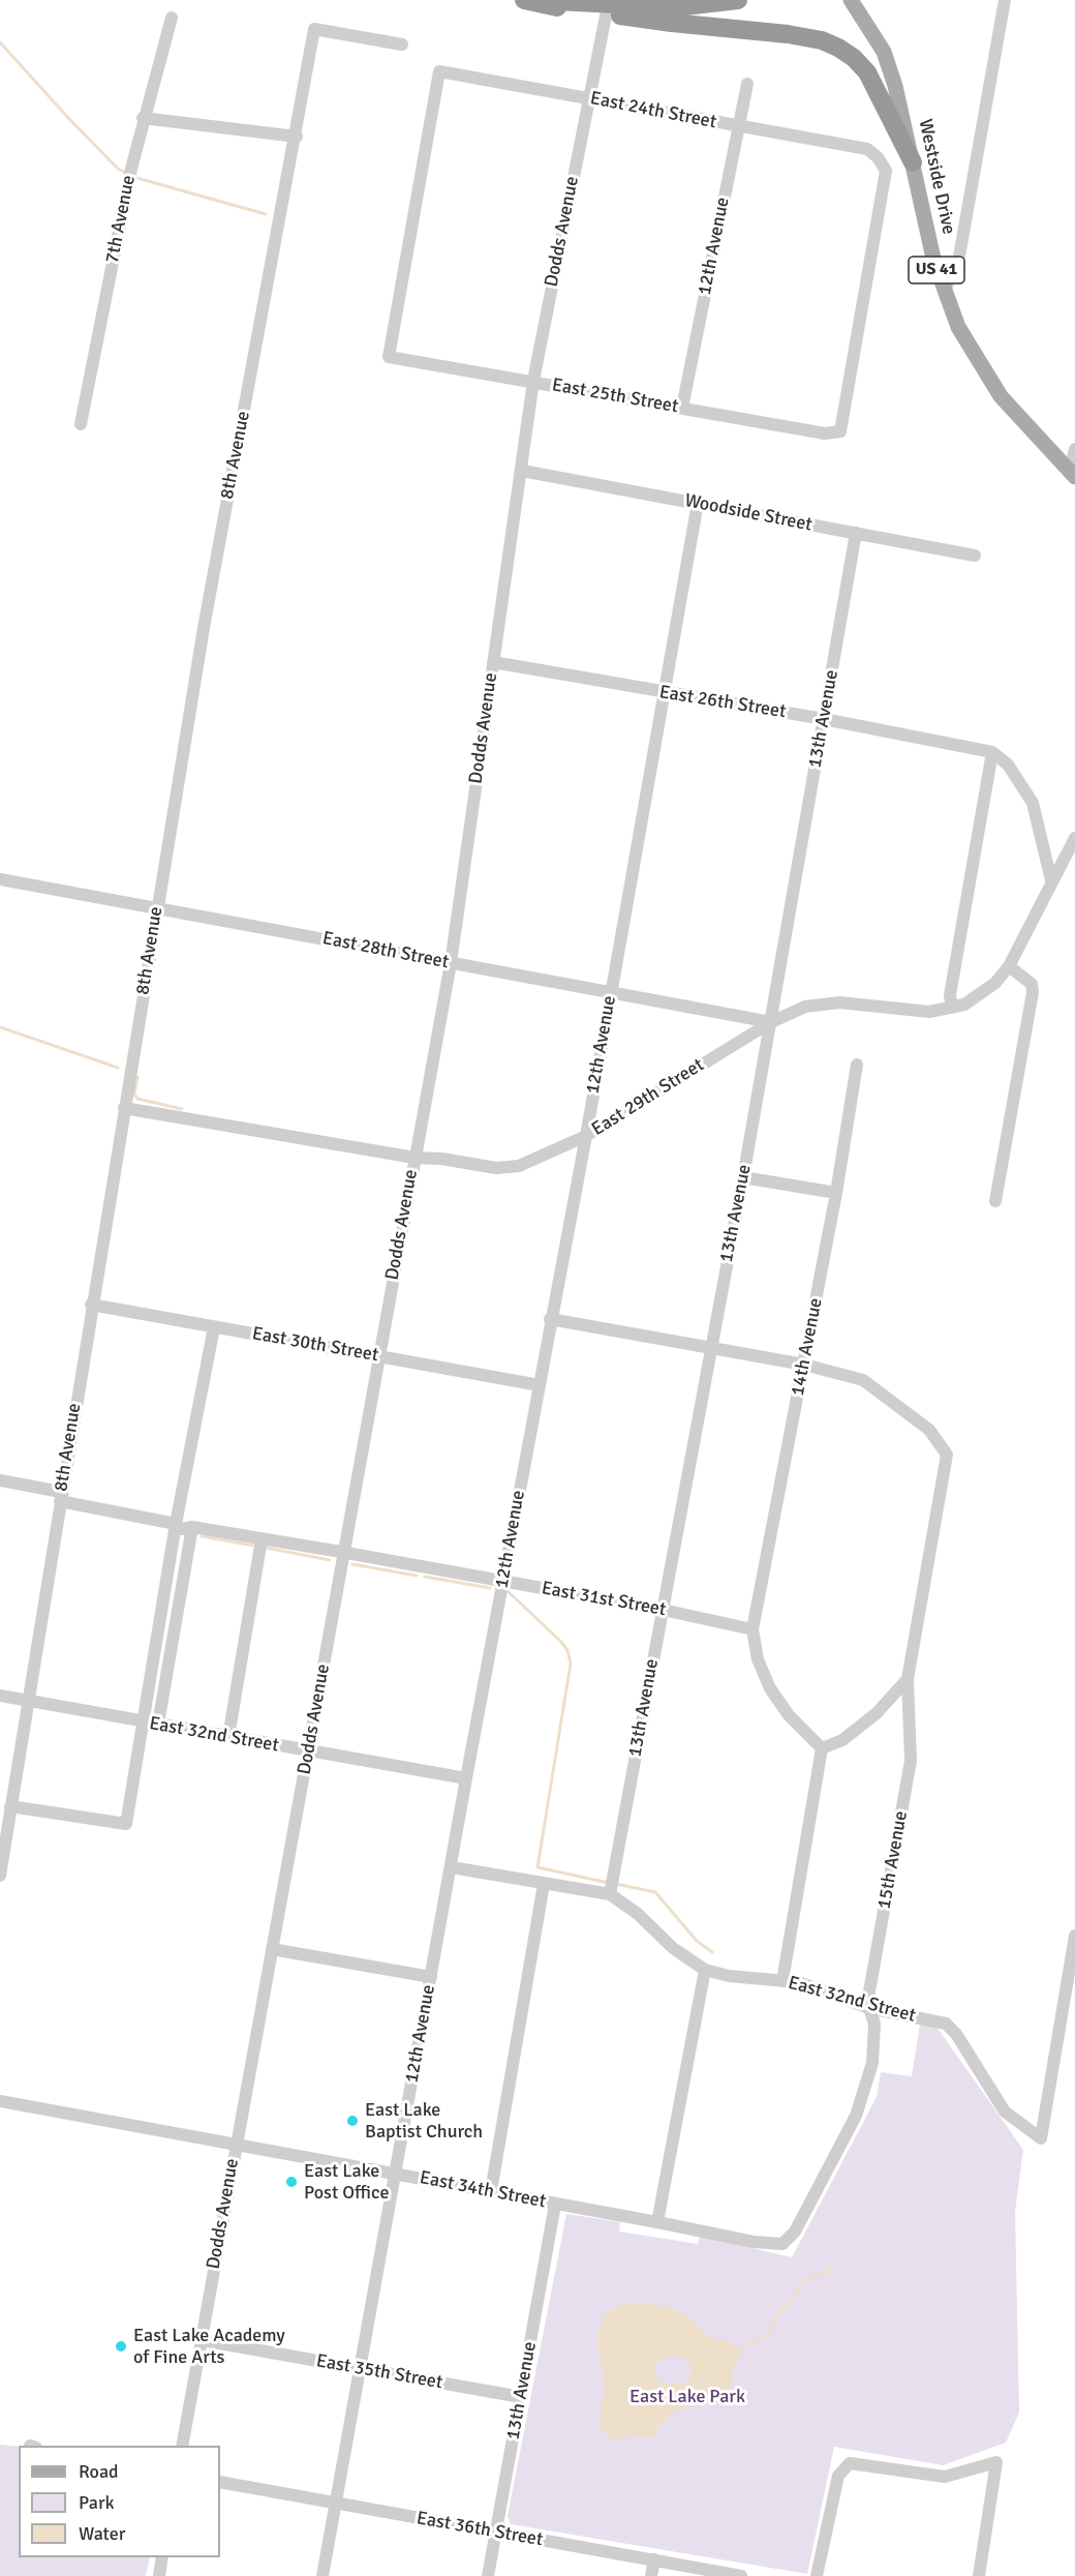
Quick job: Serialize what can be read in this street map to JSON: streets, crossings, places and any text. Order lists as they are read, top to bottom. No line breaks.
{"streets":{"main road":["Westside Drive","US 41"],"street":["East 24th Street","7th Avenue","Dodds Avenue","12th Avenue","East 25th Street","8th Avenue","Woodside Street","East 26th Street","13th Avenue","East 28th Street","East 29th Street","East 30th Street","14th Avenue","East 31st Street","East 32nd Street","15th Avenue","East 34th Street","East 35th Street","East 36th Street"]},"crossings":[["East 24th Street","Dodds Avenue"],["East 24th Street","12th Avenue"],["East 24th Street","East 25th Street"],["Dodds Avenue","East 25th Street"],["Dodds Avenue","Woodside Street"],["Dodds Avenue","East 26th Street"],["Dodds Avenue","East 28th Street"],["Dodds Avenue","East 29th Street"],["Dodds Avenue","East 30th Street"],["Dodds Avenue","East 31st Street"],["Dodds Avenue","East 32nd Street"],["Dodds Avenue","East 34th Street"],["Dodds Avenue","East 35th Street"],["12th Avenue","East 25th Street"],["12th Avenue","Woodside Street"],["12th Avenue","East 26th Street"],["12th Avenue","East 28th Street"],["12th Avenue","East 29th Street"],["12th Avenue","East 30th Street"],["12th Avenue","East 31st Street"],["12th Avenue","East 32nd Street"],["12th Avenue","East 34th Street"],["12th Avenue","East 35th Street"],["12th Avenue","East 36th Street"],["8th Avenue","East 28th Street"],["8th Avenue","East 29th Street"],["8th Avenue","East 30th Street"],["8th Avenue","East 31st Street"],["8th Avenue","East 32nd Street"],["Woodside Street","13th Avenue"],["East 26th Street","13th Avenue"],["13th Avenue","East 28th Street"],["13th Avenue","East 29th Street"],["13th Avenue","East 31st Street"],["13th Avenue","East 32nd Street"],["13th Avenue","East 34th Street"],["13th Avenue","East 35th Street"],["13th Avenue","East 36th Street"],["East 28th Street","East 29th Street"],["14th Avenue","East 31st Street"],["14th Avenue","15th Avenue"],["East 32nd Street","15th Avenue"],["15th Avenue","East 34th Street"]],"parks":["East Lake Park"],"places":["East Lake Baptist Church","East Lake Post Office","East Lake Academy of Fine Arts"],"legend":["Road","Park","Water"]}
